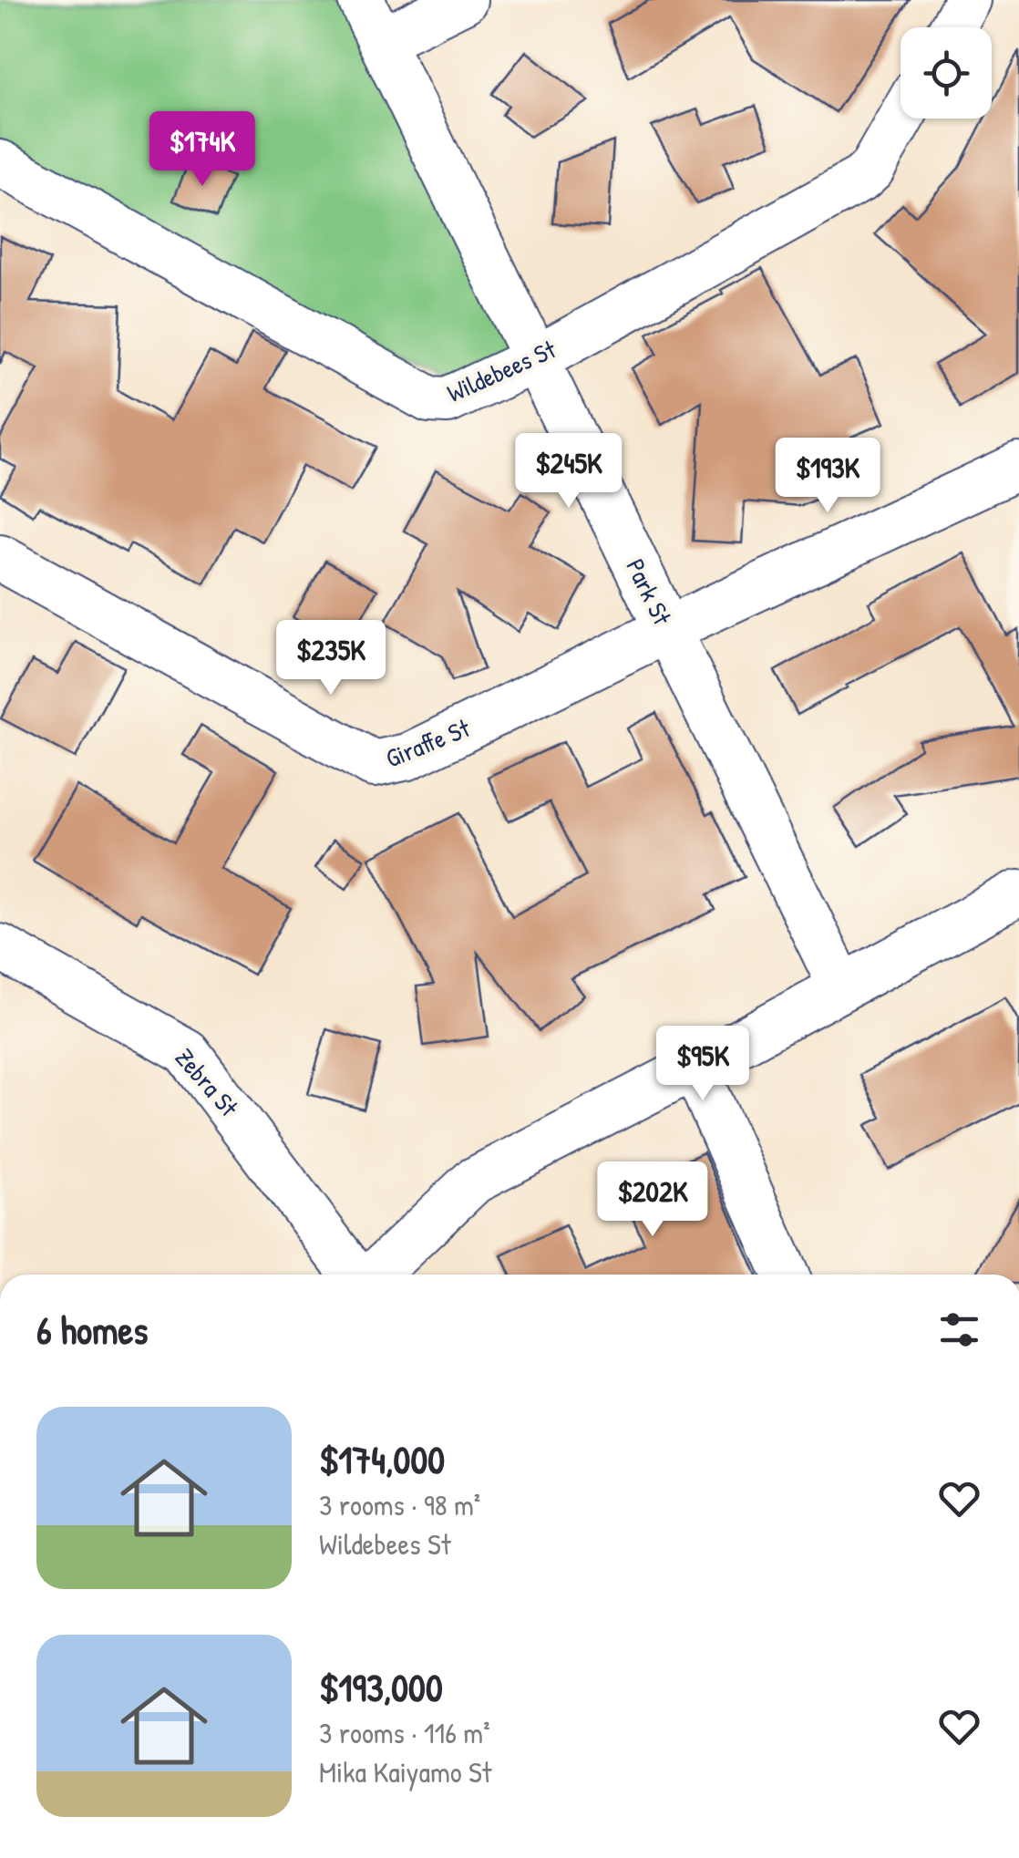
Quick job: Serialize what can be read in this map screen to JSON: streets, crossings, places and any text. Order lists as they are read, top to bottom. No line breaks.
{"streets":{"street":["Wildebees St","Park St","Giraffe St","Zebra St"]},"crossings":[["Wildebees St","Park St"],["Park St","Giraffe St"]],"page":{"price":["$174K","$245K","$193K","$235K","$95K","$202K"],"heading":"6 homes","list":[{"name":"$174,000","note":"3 rooms · 98 m² · Wildebees St"},{"name":"$193,000","note":"3 rooms · 116 m² · Mika Kaiyamo St"}]}}
